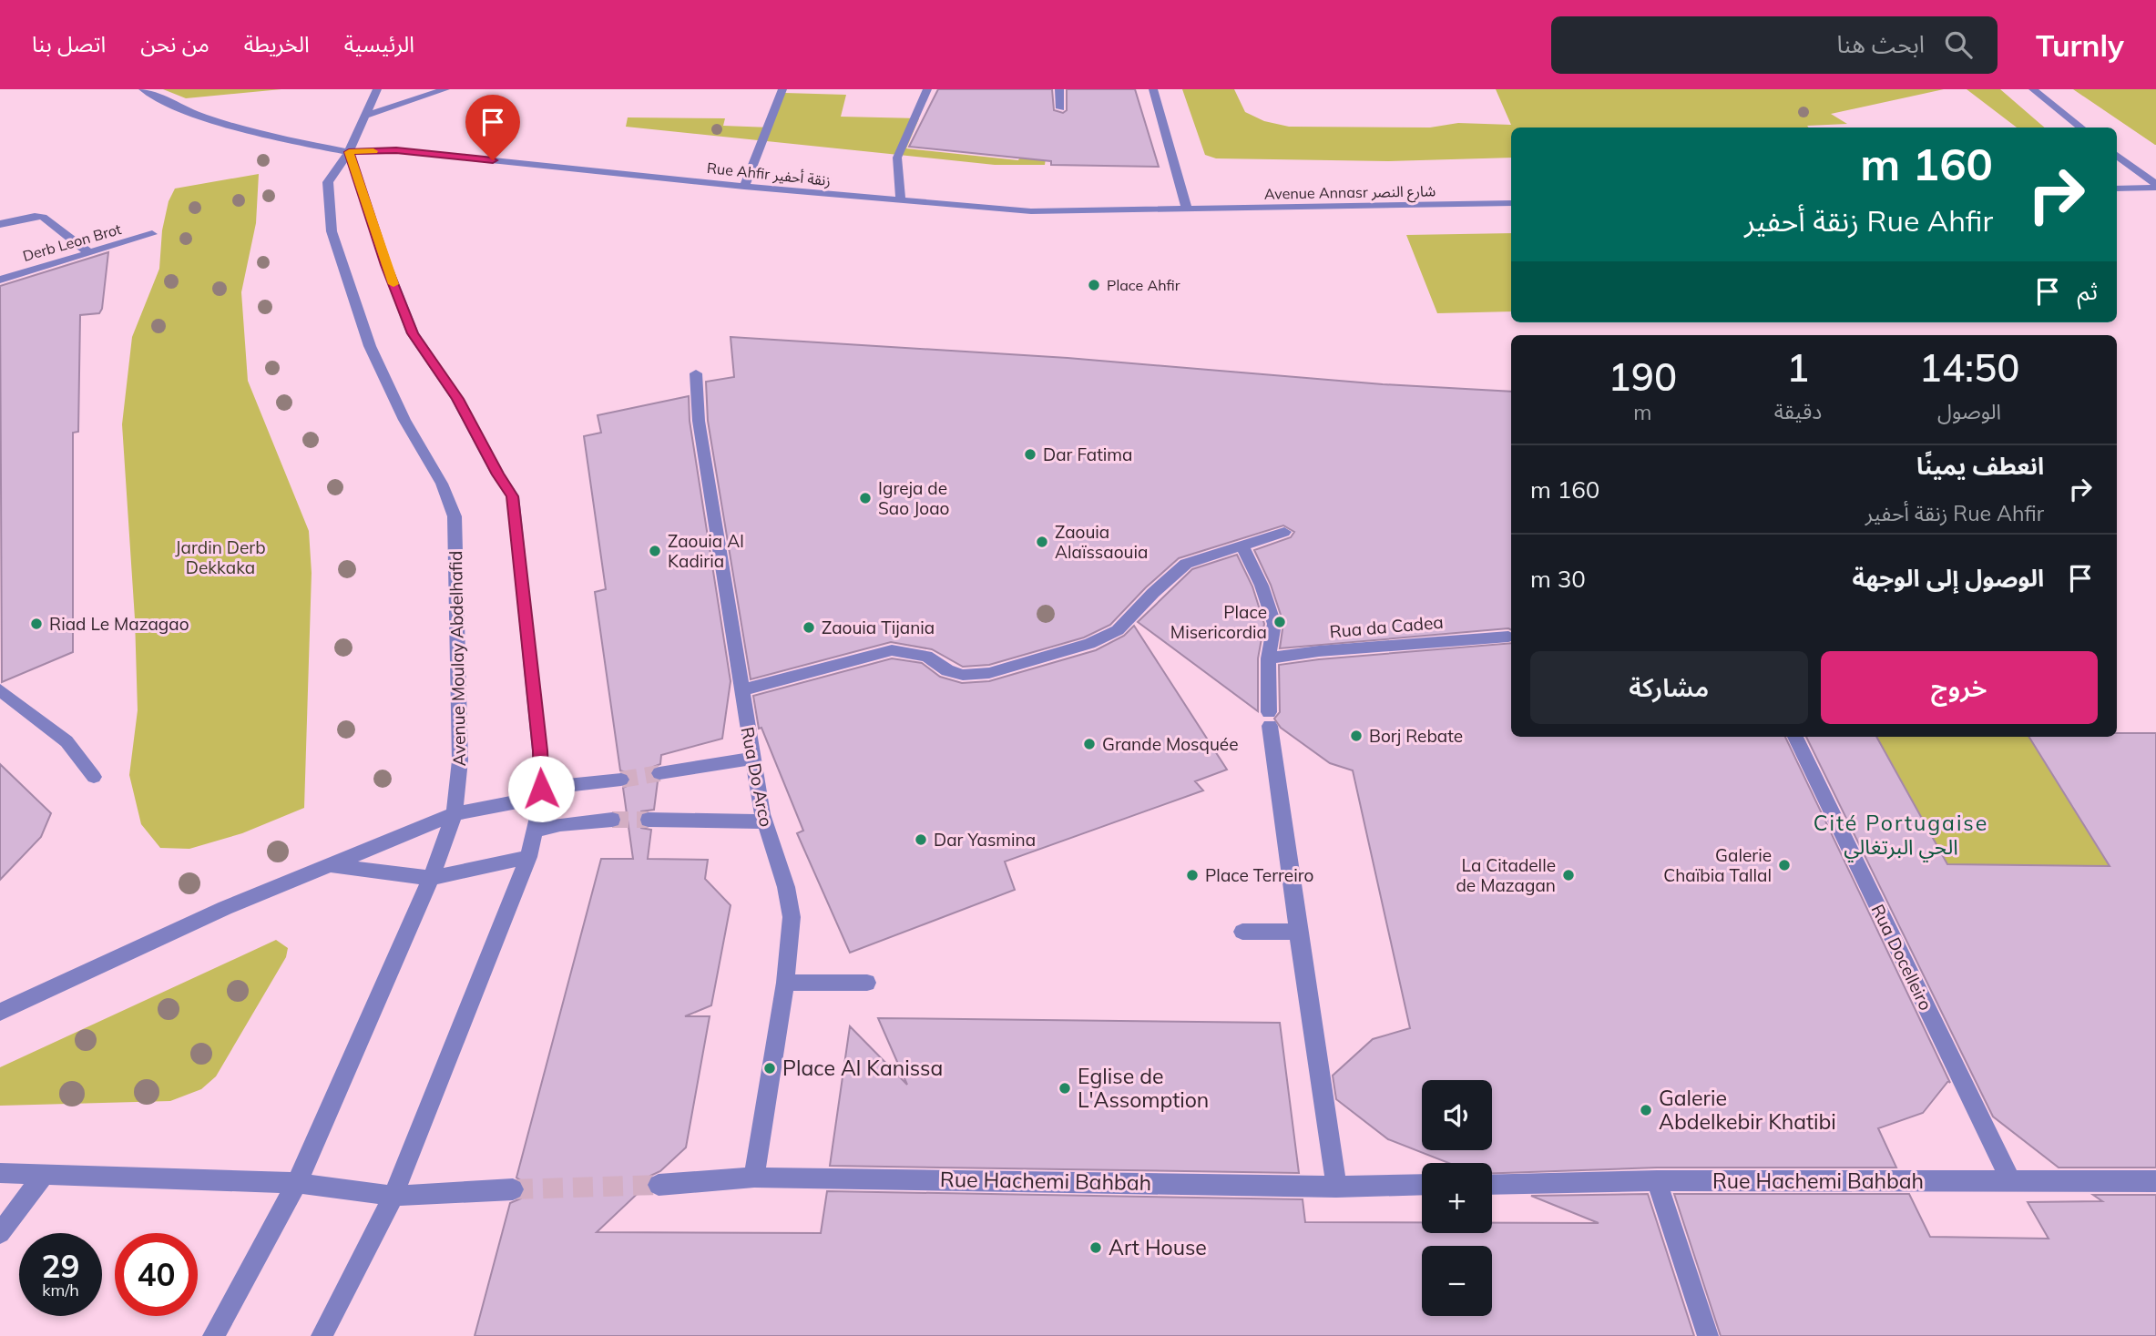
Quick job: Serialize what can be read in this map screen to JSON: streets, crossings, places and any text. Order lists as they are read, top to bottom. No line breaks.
{"streets":{"street":["Rue Ahfir زنقة أحفير","Avenue Annasr شارع النصر","Derb Leon Brot","Rua da Cadea","Avenue Moulay Abdelhafid","Rua Do Arco","Rua Docelleiro","Rue Hachemi Bahbah"]},"crossings":[["Rue Ahfir زنقة أحفير","Avenue Annasr شارع النصر"],["Rue Ahfir زنقة أحفير","Avenue Moulay Abdelhafid"],["Rua Do Arco","Rue Hachemi Bahbah"],["Rua Docelleiro","Rue Hachemi Bahbah"]],"districts":["Cité Portugaise الحي البرتغالي"],"parks":["Jardin Derb Dekkaka"],"places":["Place Ahfir","Dar Fatima","Igreja de Sao Joao","Zaouia Alaïssaouia","Zaouia Al Kadiria","Place Misericordia","Riad Le Mazagao","Zaouia Tijania","Borj Rebate","Grande Mosquée","Dar Yasmina","Galerie Chaïbia Tallal","Place Terreiro","La Citadelle de Mazagan","Place Al Kanissa","Eglise de L'Assomption","Galerie Abdelkebir Khatibi","Art House"],"page":{"header":"Turnly","search":"ابحث هنا","nav":["الرئيسية","الخريطة","من نحن","اتصل بنا"],"turn":["160 m","Rue Ahfir زنقة أحفير"],"then":"ثم","eta":["14:50","الوصول","1","دقيقة","190","m"],"list":[{"name":"انعطف يمينًا","note":"Rue Ahfir زنقة أحفير","value":"160 m"},{"name":"الوصول إلى الوجهة","value":"30 m"}],"buttons":["خروج","مشاركة"],"map_buttons":["+","−"],"speed":"29 km/h","limit":"40"}}
